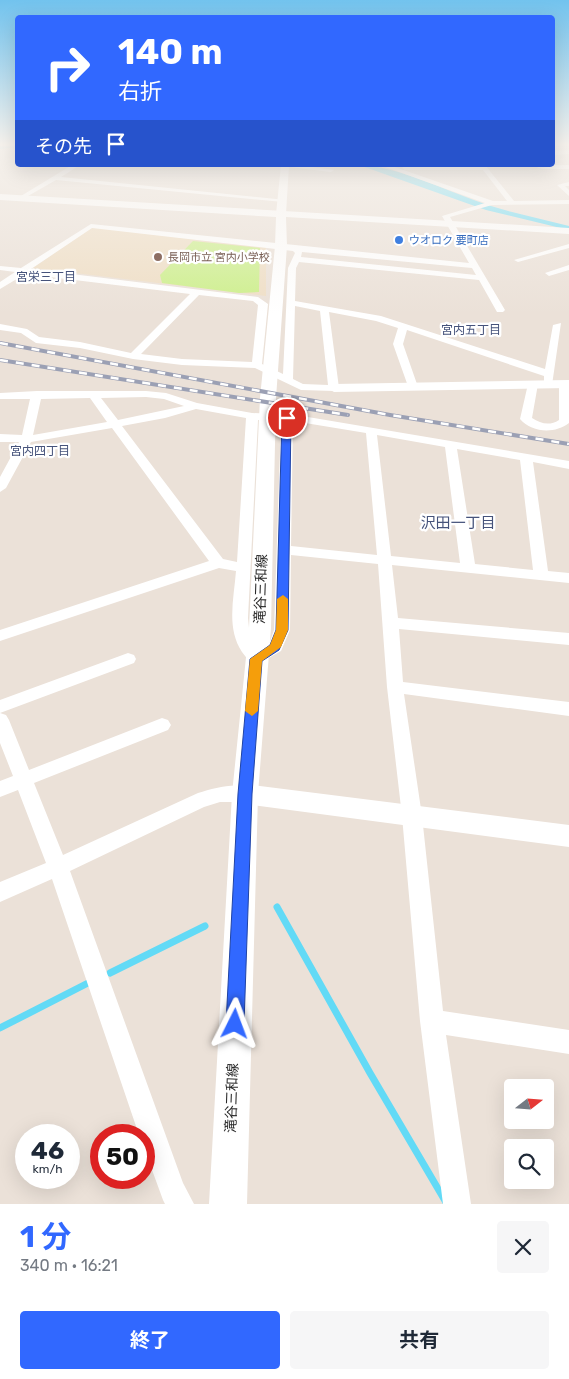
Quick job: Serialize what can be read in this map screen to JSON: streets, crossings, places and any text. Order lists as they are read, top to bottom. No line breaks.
{"streets":{"main road":["滝谷三和線"]},"districts":["宮栄三丁目","宮内五丁目","宮内四丁目","沢田一丁目"],"places":["ウオロク 要町店","長岡市立 宮内小学校"],"north":"right","page":{"turn":["140 m","右折"],"then":"その先","speed":"46 km/h","limit":"50","heading":["1 分","340 m · 16:21"],"buttons":["終了","共有"]}}
